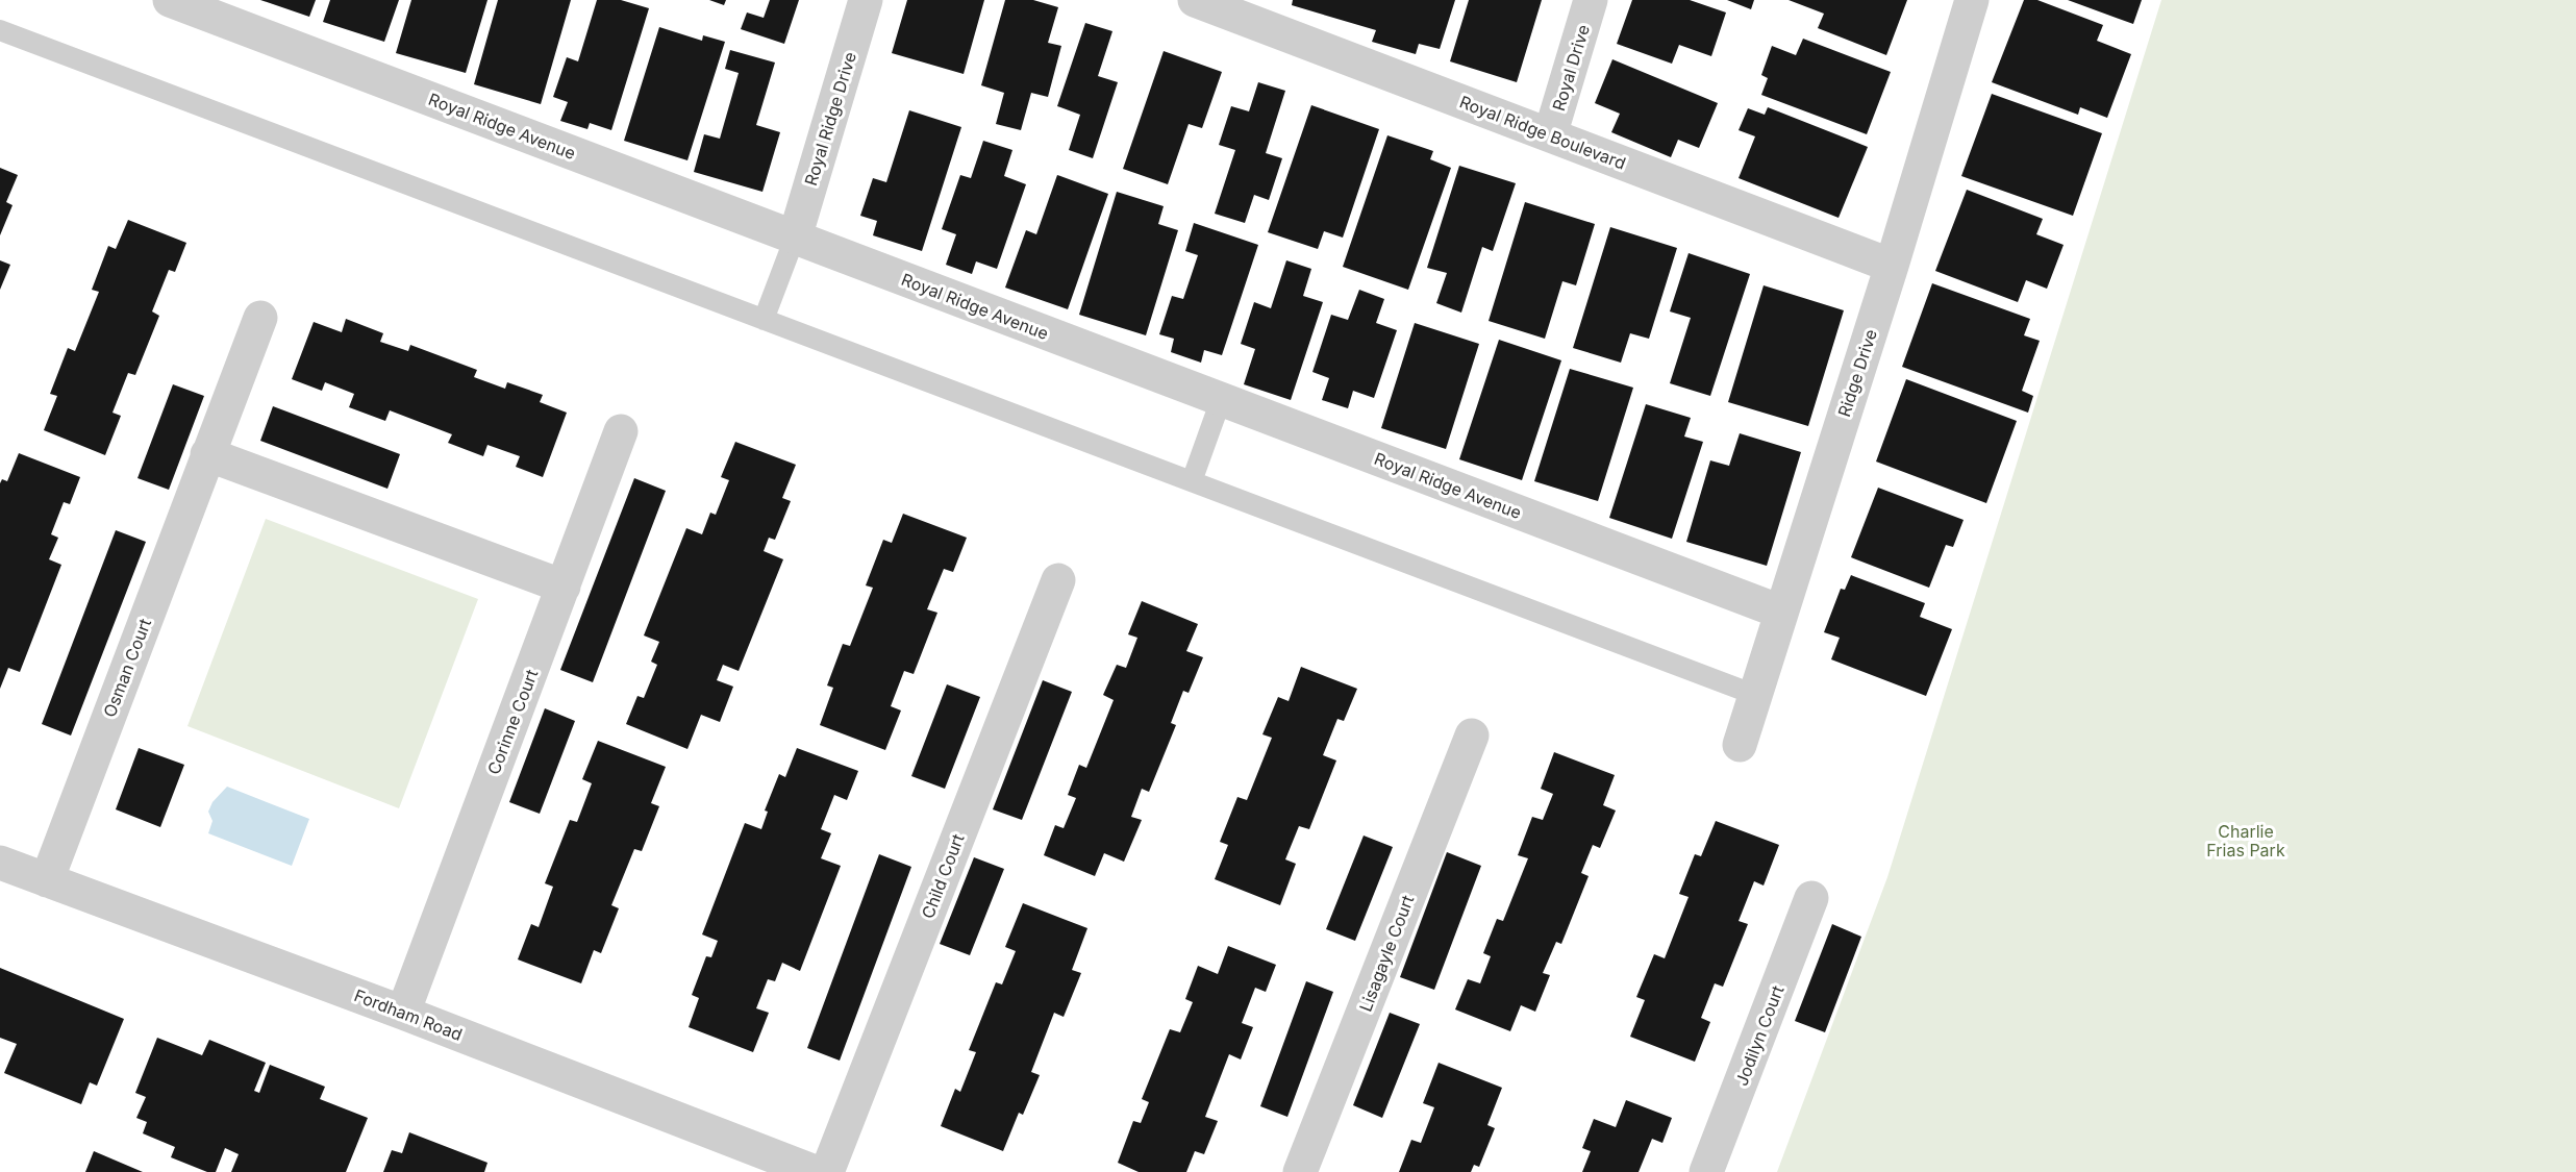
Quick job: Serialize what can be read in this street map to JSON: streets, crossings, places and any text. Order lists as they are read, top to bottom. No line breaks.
{"streets":{"street":["Royal Drive","Royal Ridge Drive","Royal Ridge Avenue","Royal Ridge Boulevard","Ridge Drive","Osman Court","Corinne Court","Child Court","Lisagayle Court","Fordham Road","Jodilyn Court"]},"crossings":[["Royal Drive","Royal Ridge Boulevard"],["Royal Ridge Drive","Royal Ridge Avenue"],["Royal Ridge Avenue","Ridge Drive"],["Royal Ridge Boulevard","Ridge Drive"],["Osman Court","Fordham Road"],["Corinne Court","Fordham Road"]],"parks":["Charlie Frias Park"]}
